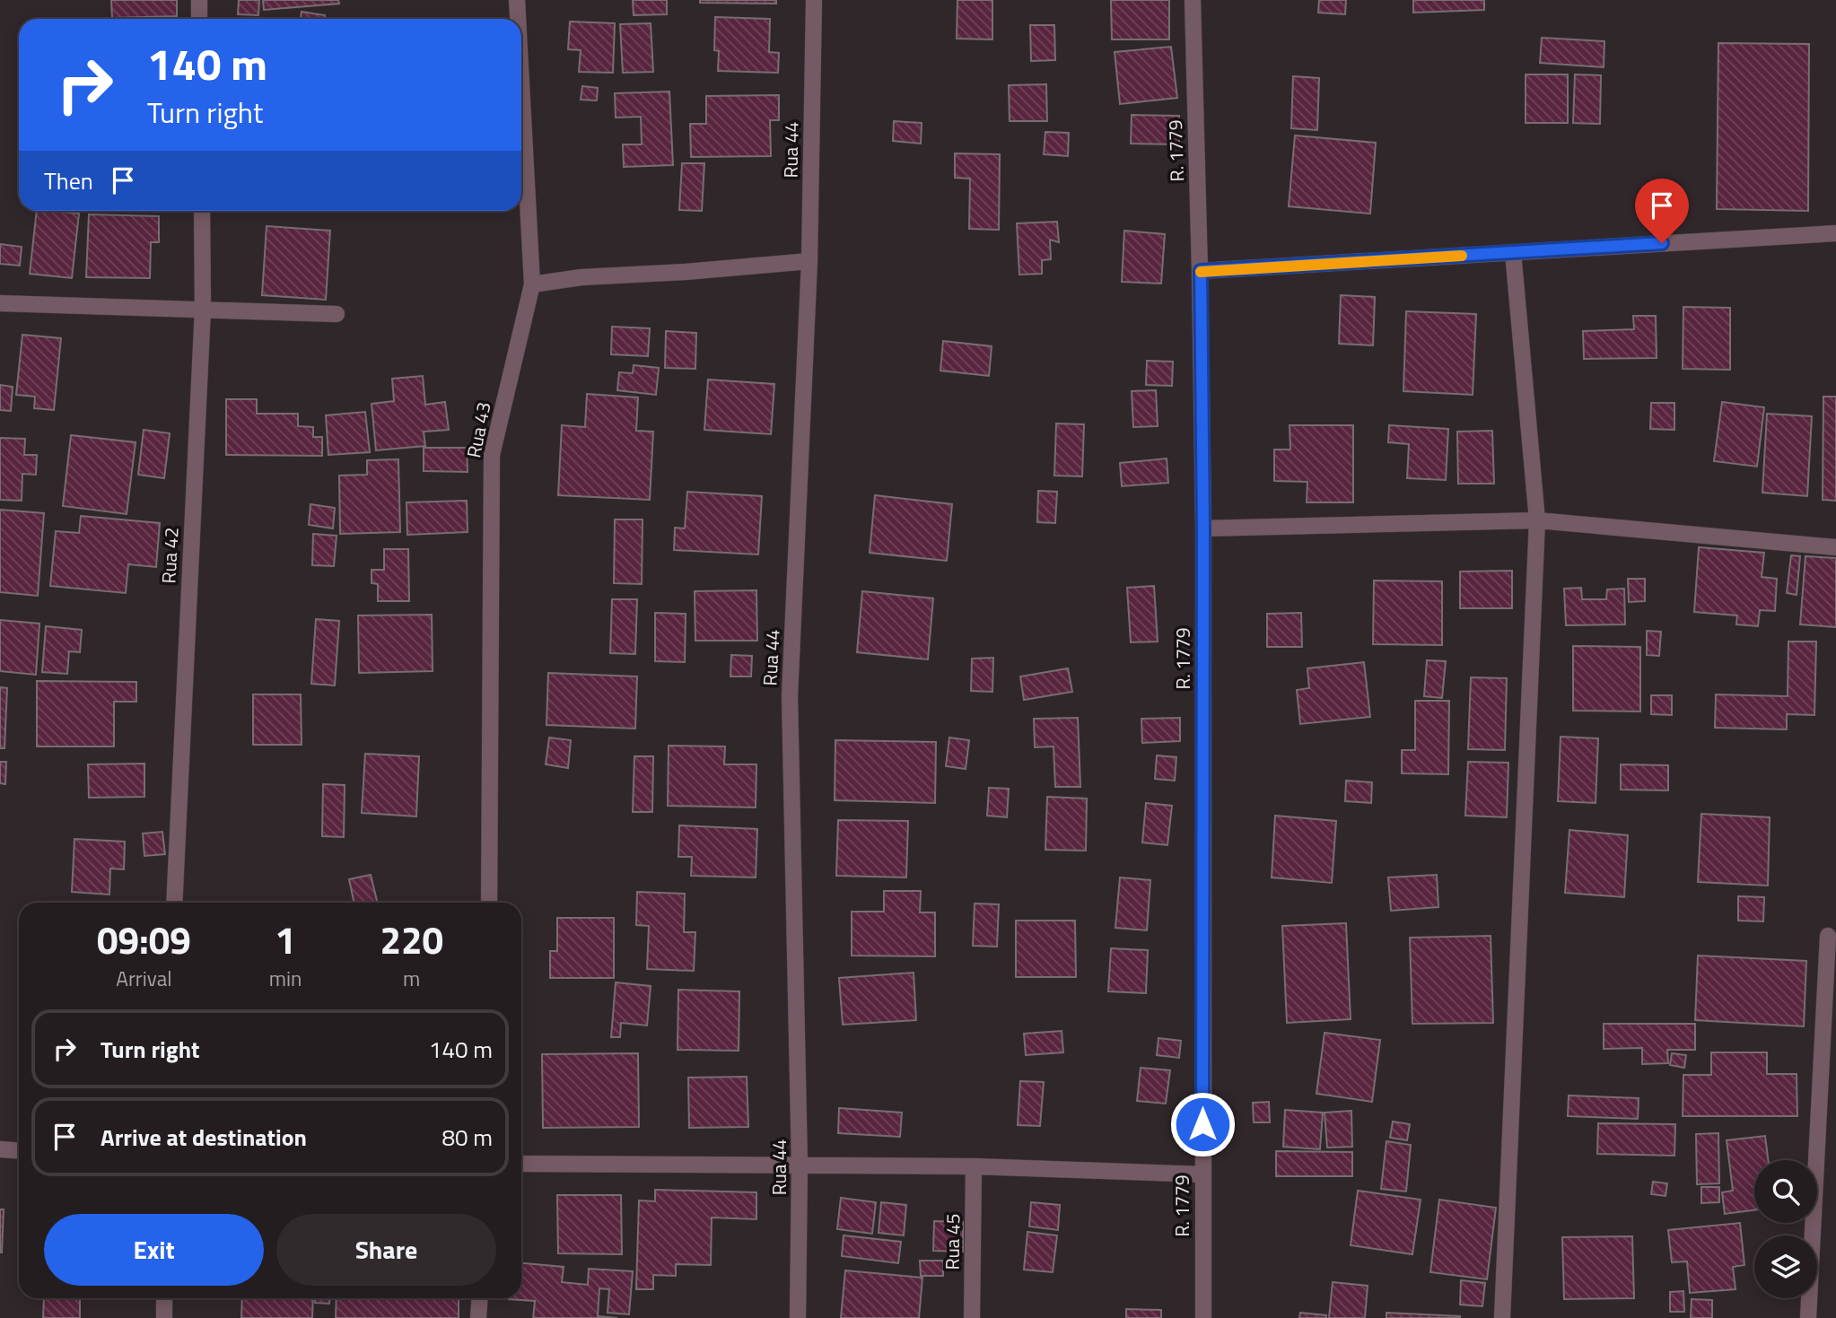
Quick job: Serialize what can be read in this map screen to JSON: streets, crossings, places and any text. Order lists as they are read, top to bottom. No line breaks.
{"streets":{"street":["Rua 44","R. 1779","Rua 43","Rua 42","Rua 45"]},"page":{"turn":["140 m","Turn right"],"then":"Then","eta":["09:09","Arrival","1","min","220","m"],"list":[{"name":"Turn right","value":"140 m"},{"name":"Arrive at destination","value":"80 m"}],"buttons":["Exit","Share"]}}
